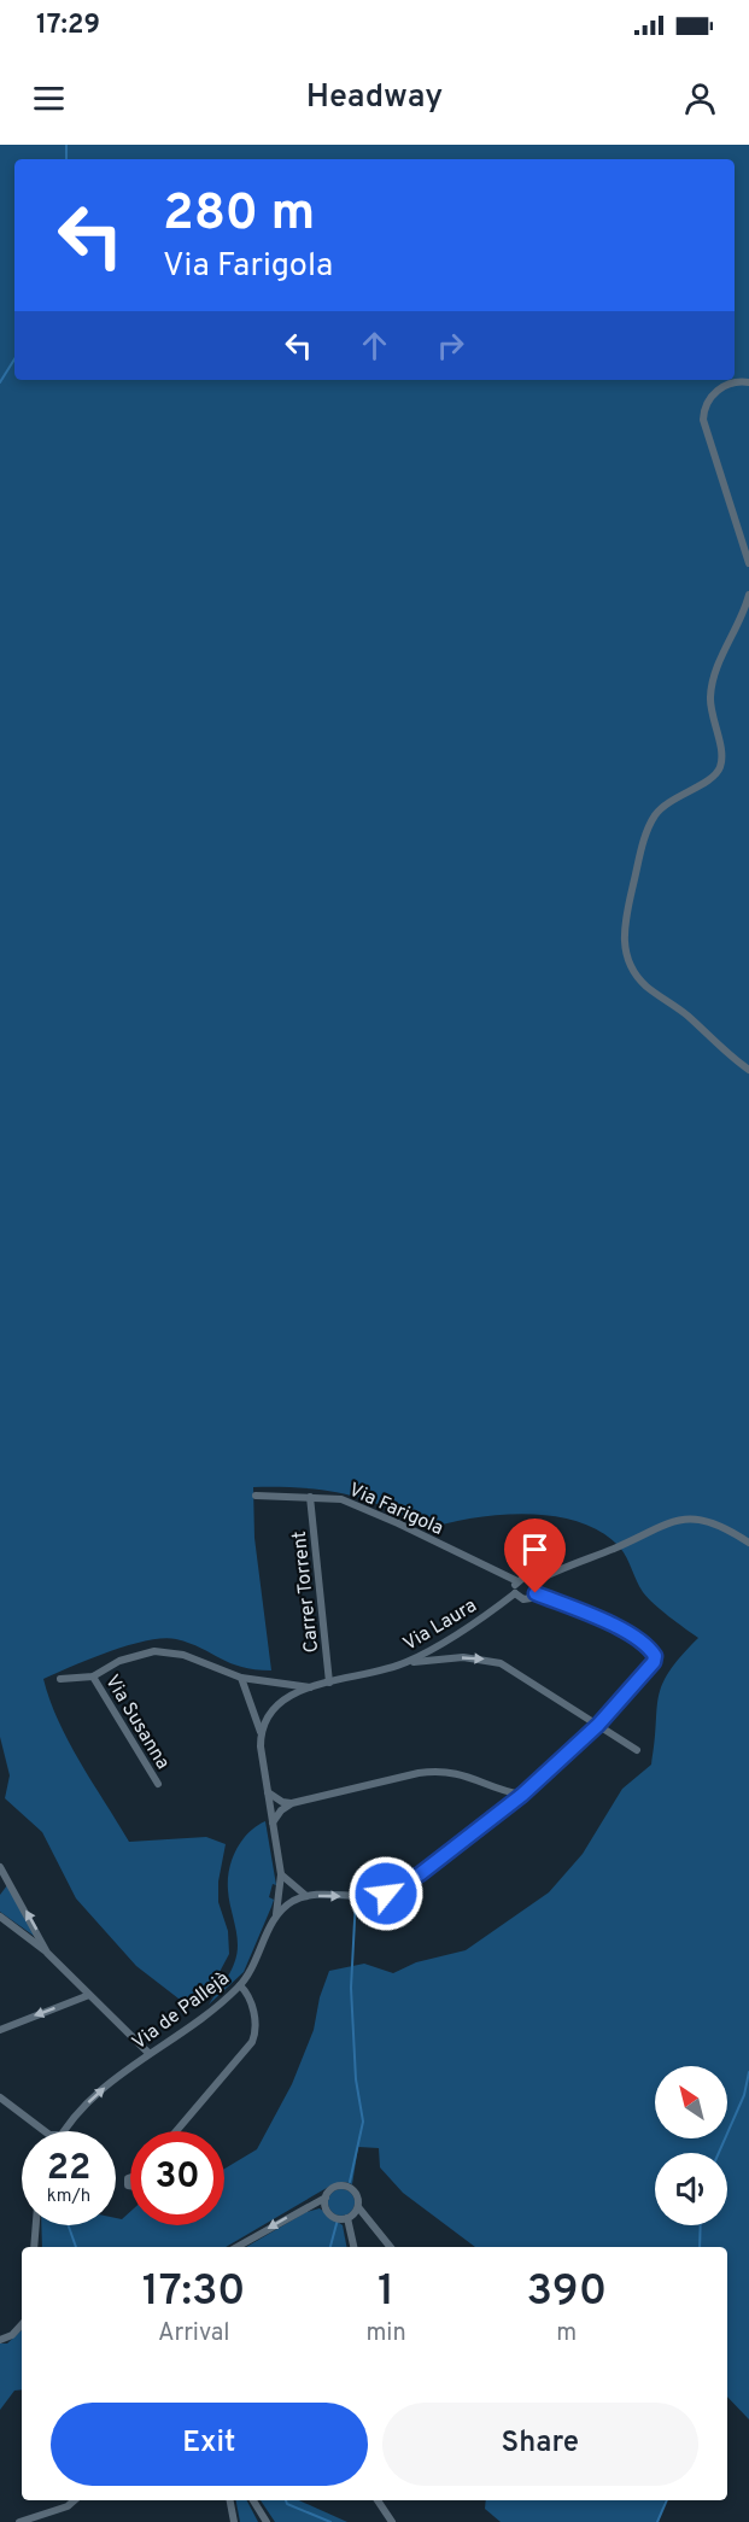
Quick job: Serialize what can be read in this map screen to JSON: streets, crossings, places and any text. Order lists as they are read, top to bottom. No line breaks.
{"streets":{"street":["Via Farigola","Carrer Torrent","Via Laura","Via Susanna","Via de Pallejà"]},"crossings":[["Via Farigola","Carrer Torrent"],["Via Farigola","Via Laura"],["Carrer Torrent","Via Laura"]],"one_way":["Via de Pallejà"],"north":"top left","page":{"status":"17:29","header":"Headway","turn":["280 m","Via Farigola"],"speed":"22 km/h","limit":"30","eta":["17:30","Arrival","1","min","390","m"],"buttons":["Exit","Share"]}}
